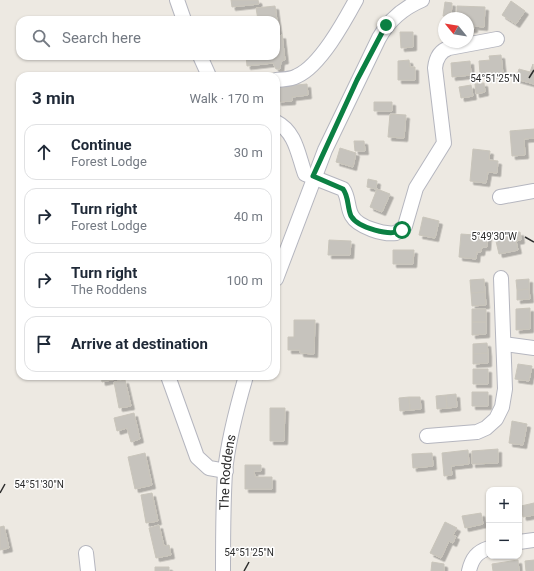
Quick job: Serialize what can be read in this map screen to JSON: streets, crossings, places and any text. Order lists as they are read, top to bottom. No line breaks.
{"streets":{"street":["The Roddens"]},"north":"top left","page":{"search":"Search here","heading":["3 min","Walk · 170 m"],"list":[["Continue","Forest Lodge","30 m"],["Turn right","Forest Lodge","40 m"],["Turn right","The Roddens","100 m"],"Arrive at destination"],"map_buttons":["+","−"]},"coordinates":["54°51'25\"N","5°49'30\"W","54°51'30\"N"]}
